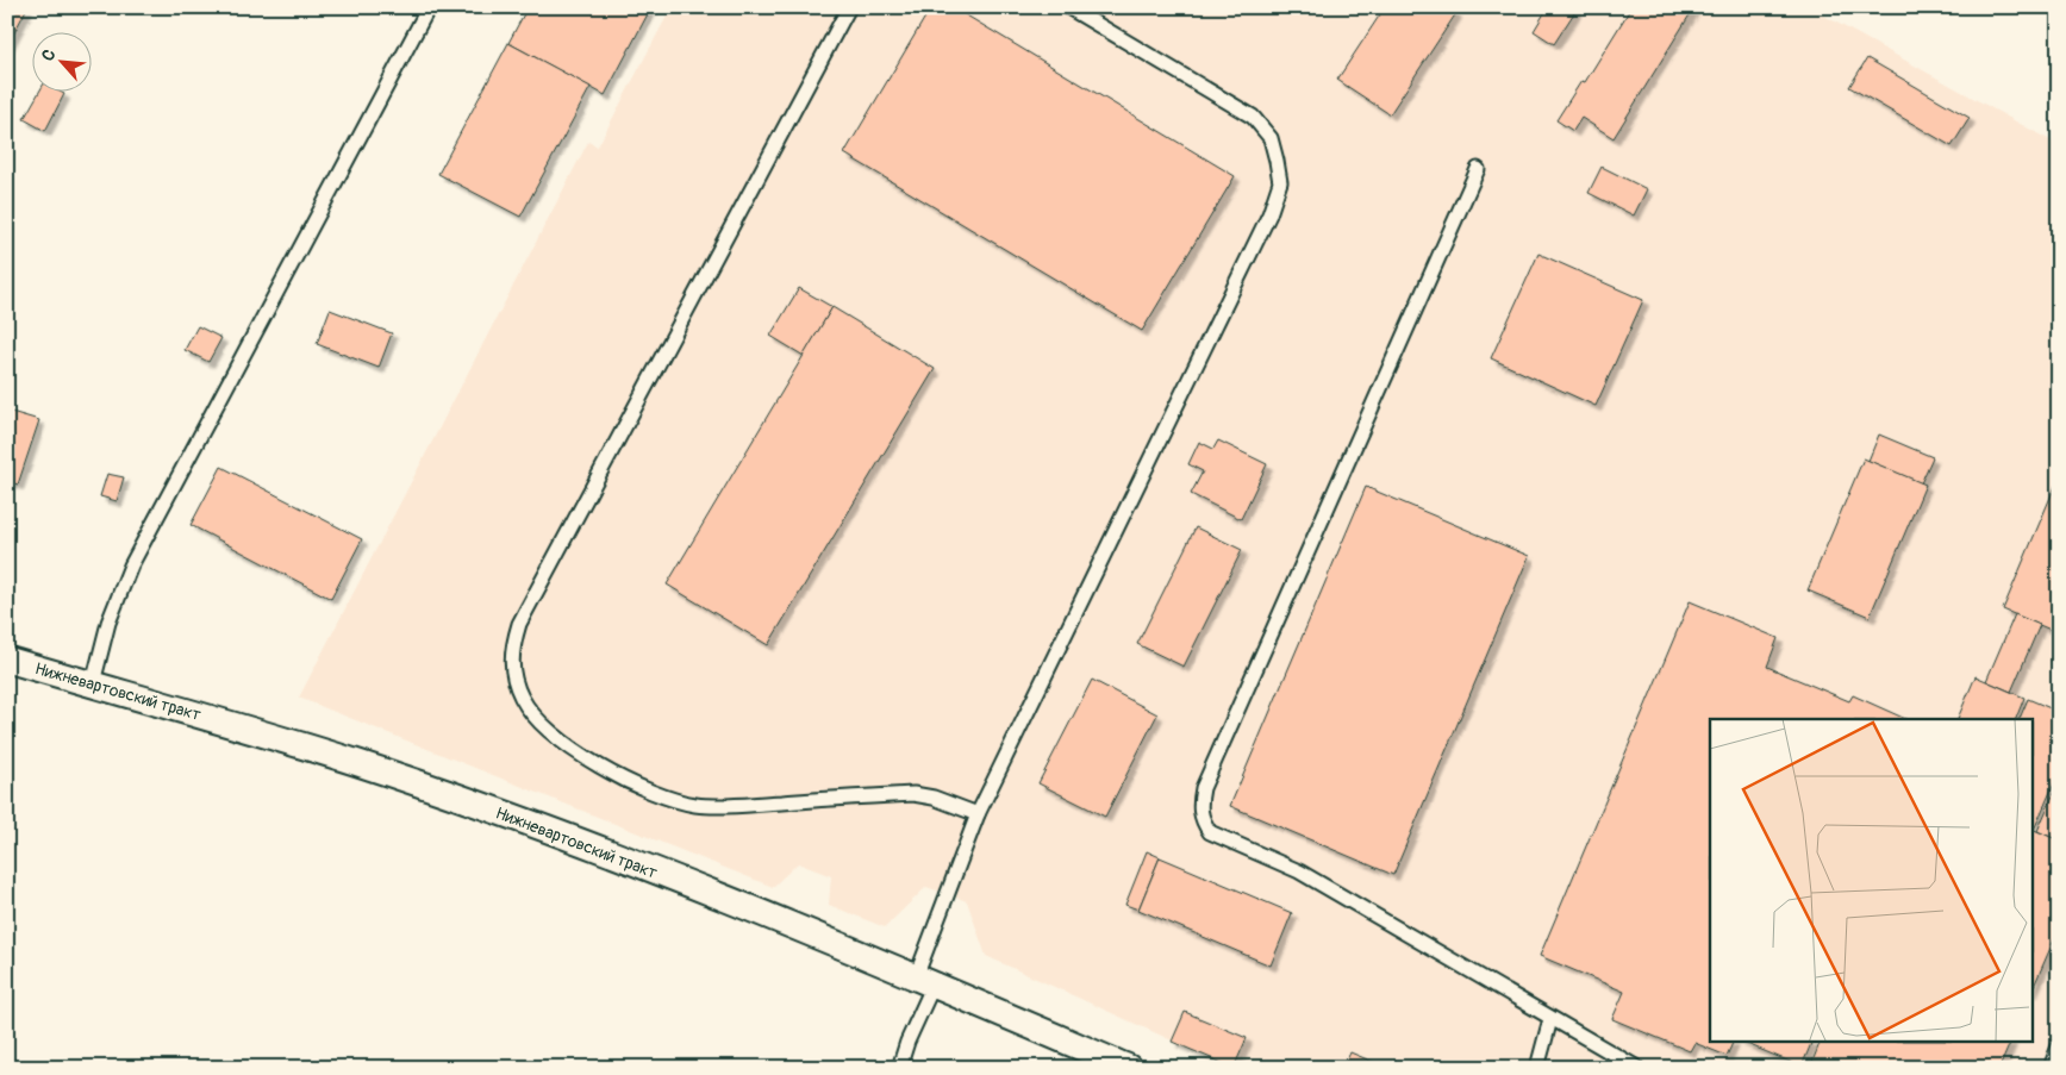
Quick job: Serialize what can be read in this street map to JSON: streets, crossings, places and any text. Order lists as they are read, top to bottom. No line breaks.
{"streets":{"street":["Нижневартовский тракт"]},"north":"top left"}
